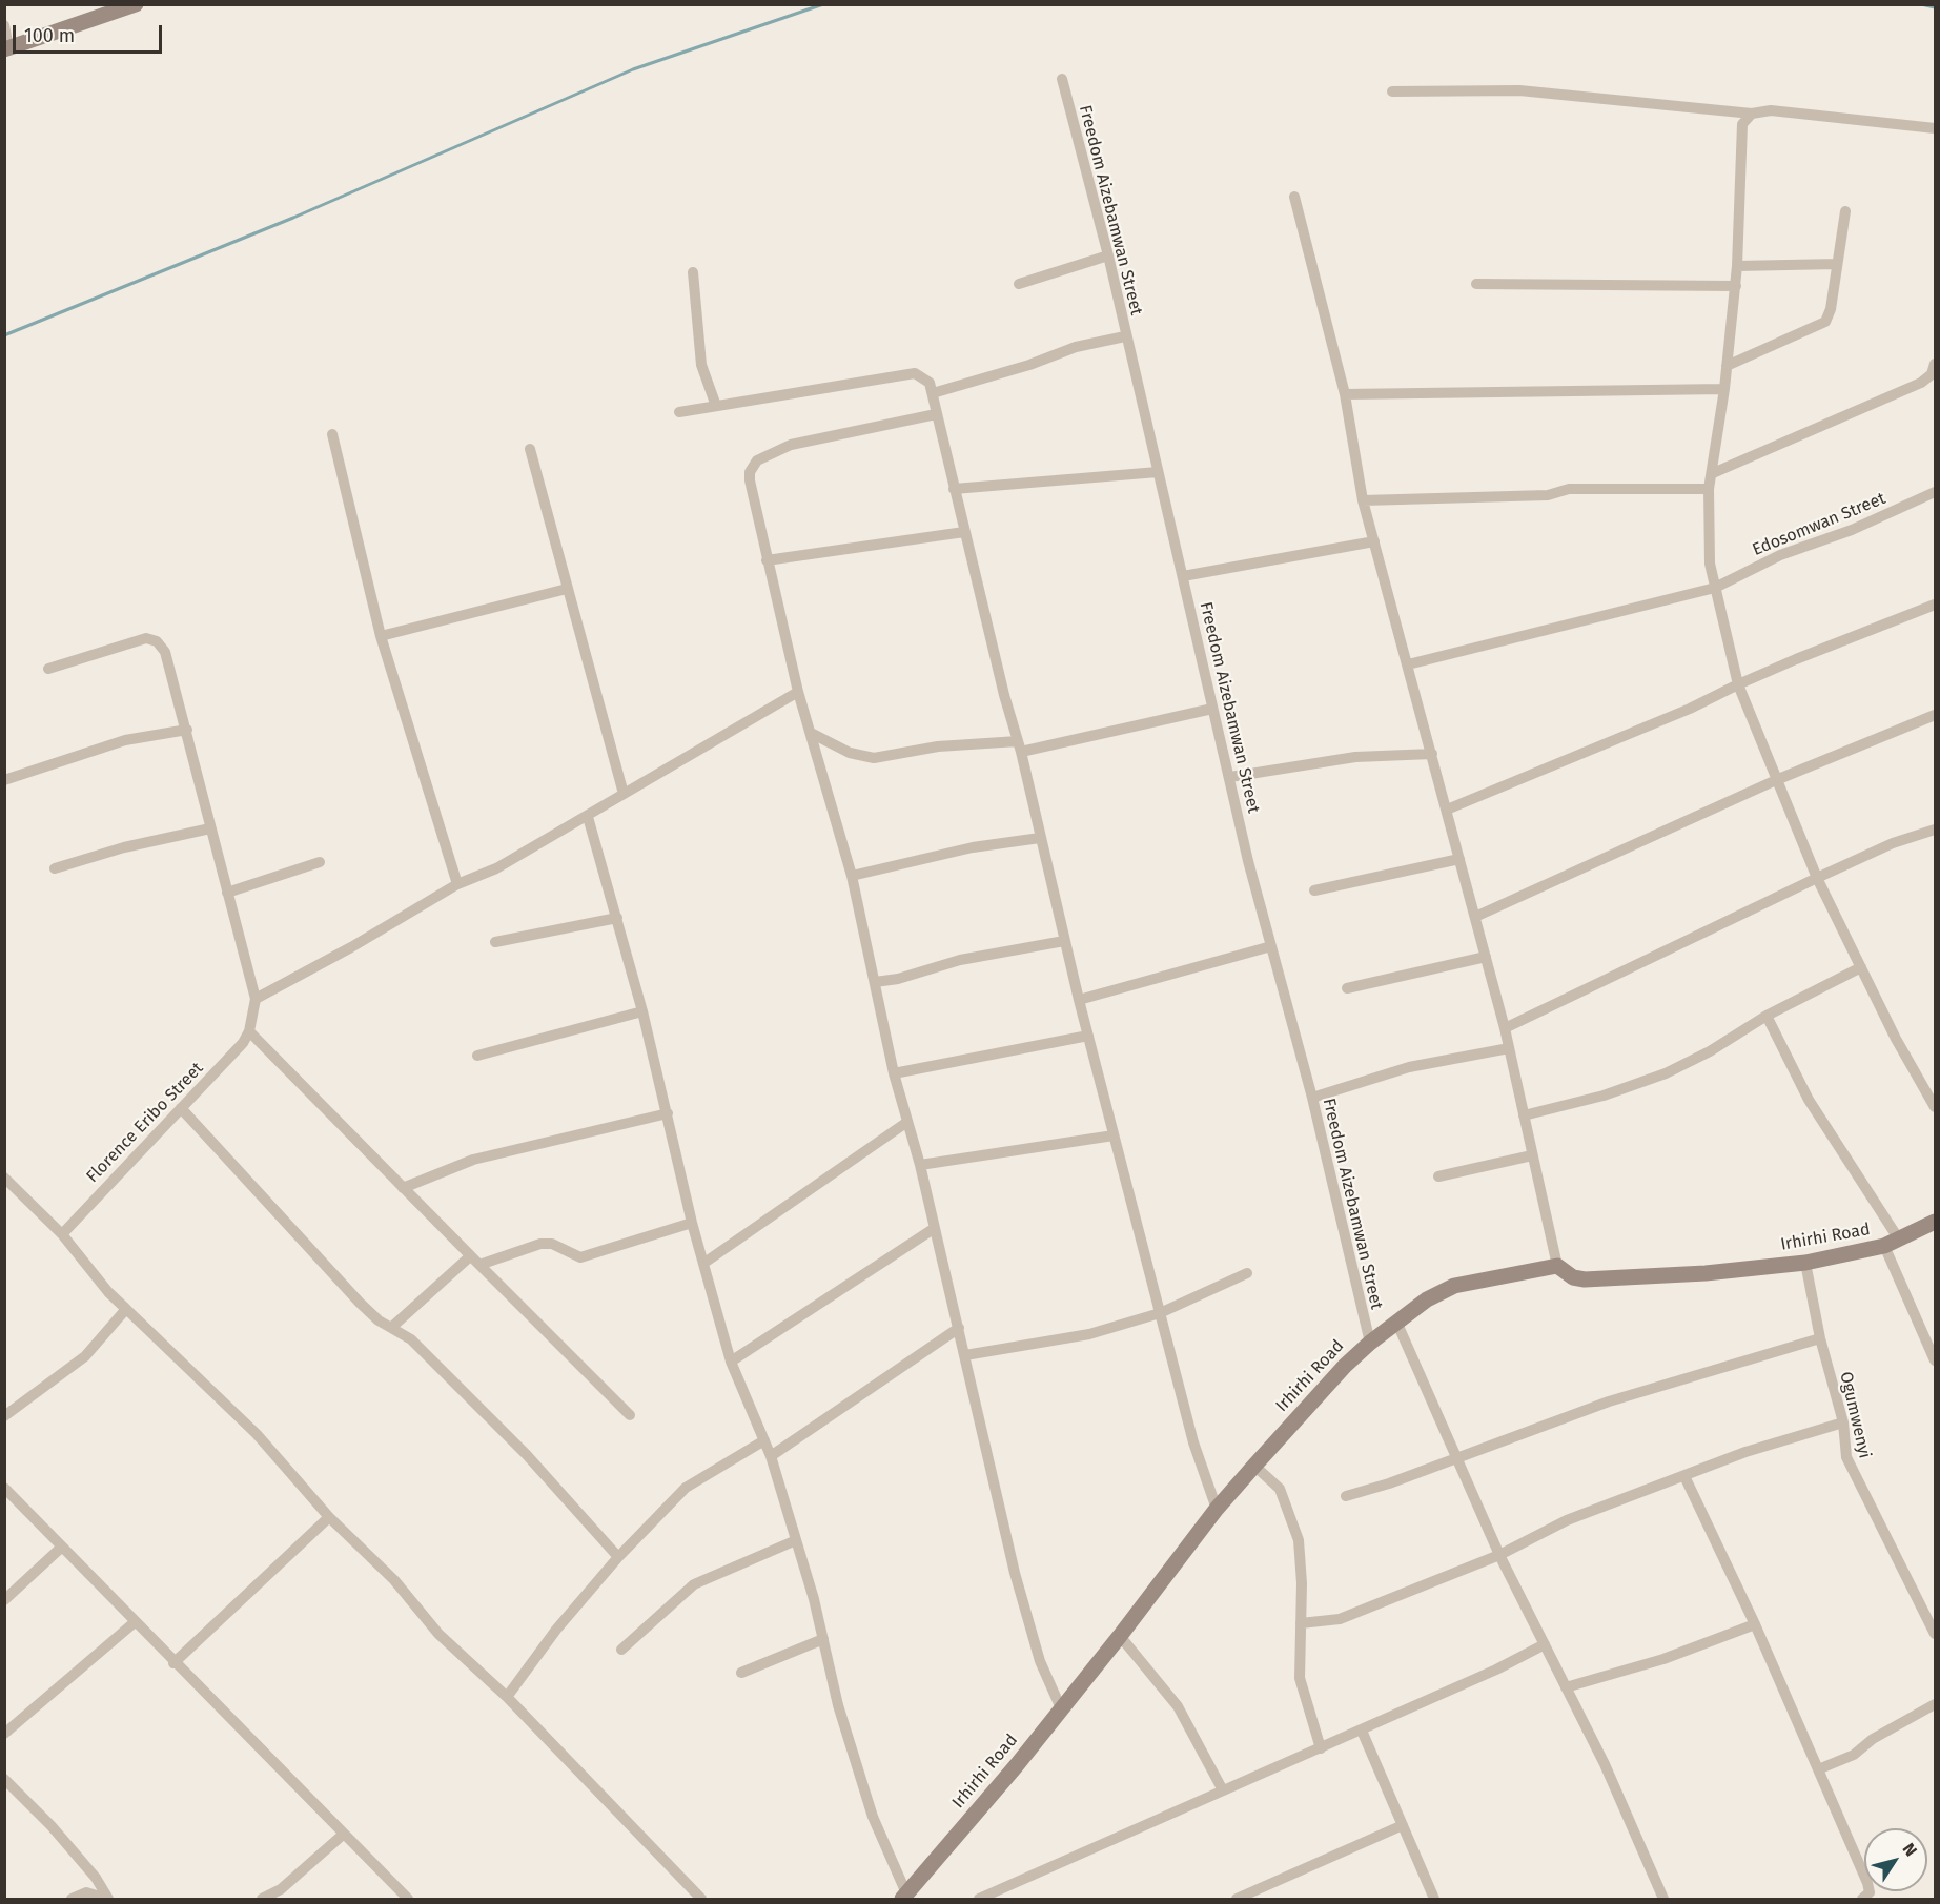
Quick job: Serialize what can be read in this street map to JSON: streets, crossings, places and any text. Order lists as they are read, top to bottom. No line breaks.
{"streets":{"street":["Freedom Aizebamwan Street","Edosomwan Street","Florence Eribo Street","Irhirhi Road","Ogumwenyi"]},"crossings":[["Freedom Aizebamwan Street","Irhirhi Road"],["Irhirhi Road","Ogumwenyi"]],"scale_bar":"100 m","north":"top right"}
